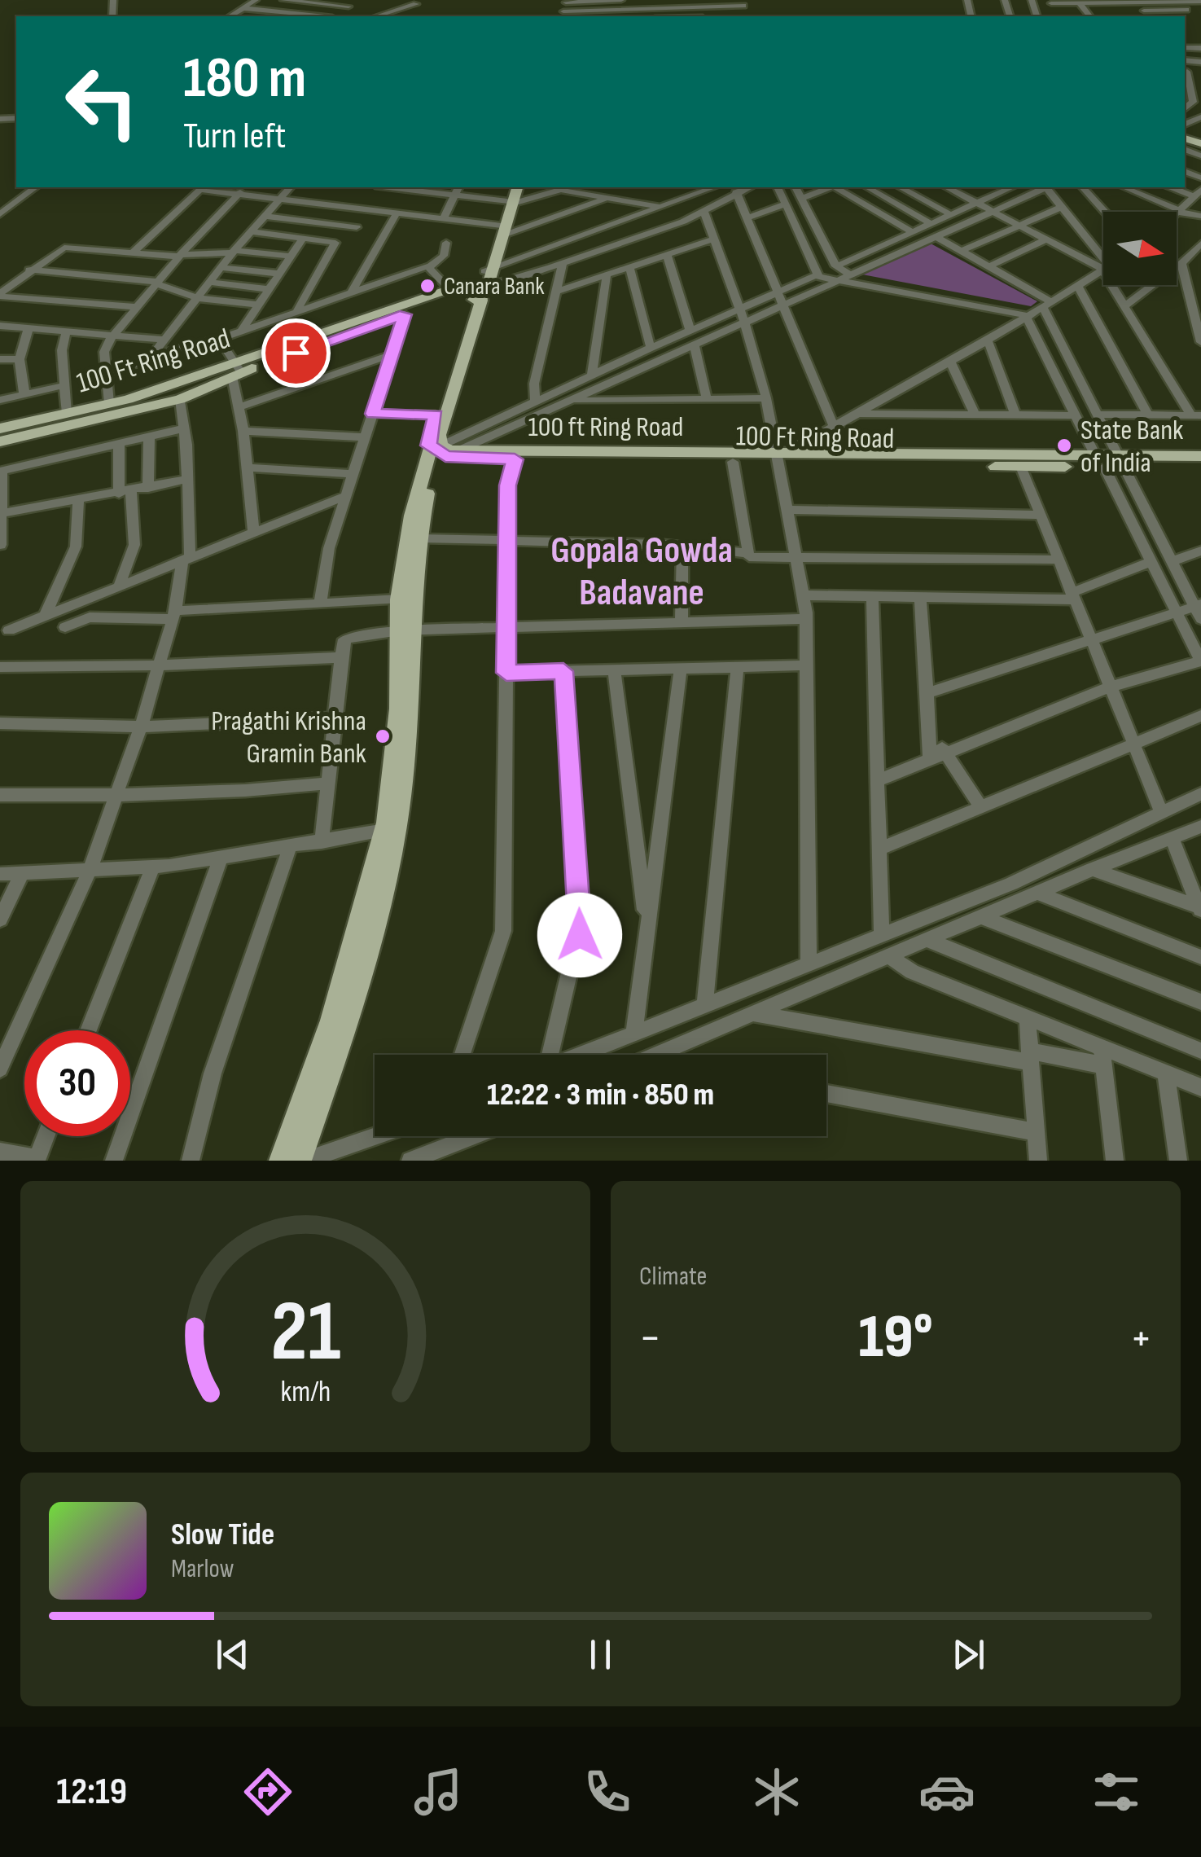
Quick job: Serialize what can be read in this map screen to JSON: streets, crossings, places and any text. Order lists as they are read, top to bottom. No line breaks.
{"streets":{"main road":["100 Ft Ring Road","100 ft Ring Road"]},"crossings":[["100 Ft Ring Road","100 ft Ring Road"]],"districts":["Gopala Gowda Badavane"],"places":["Canara Bank","State Bank of India","Pragathi Krishna Gramin Bank"],"north":"right","page":{"turn":["180 m","Turn left"],"limit":"30","trip":"12:22 · 3 min · 850 m","tile":"Climate","heat":["−","19°","+"],"song":["Slow Tide","Marlow"],"tabs":"12:19","gauge":["21","km/h"]}}
